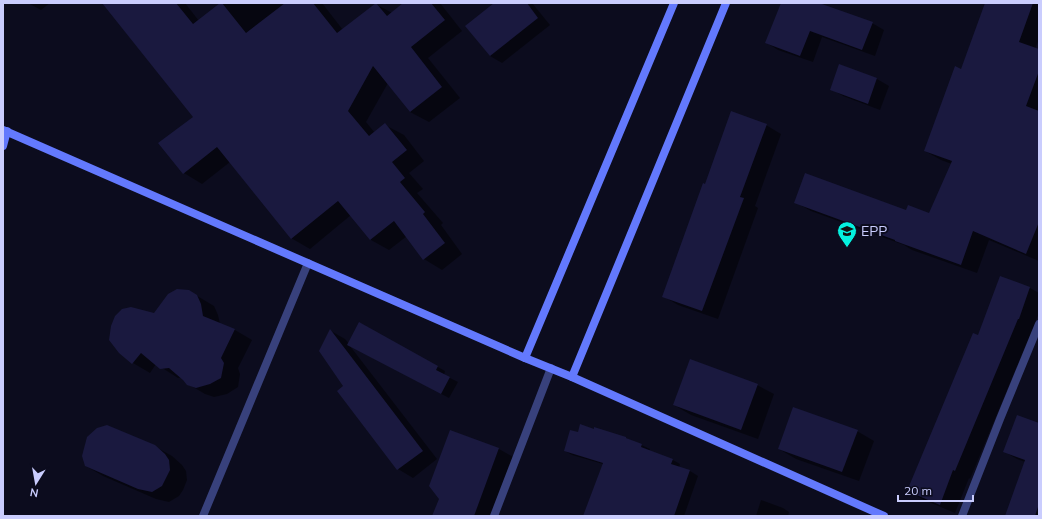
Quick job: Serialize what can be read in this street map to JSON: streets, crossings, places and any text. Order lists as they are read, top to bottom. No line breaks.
{"places":{"school or university":["EPP"]},"scale_bar":"20 m","north":"bottom"}
